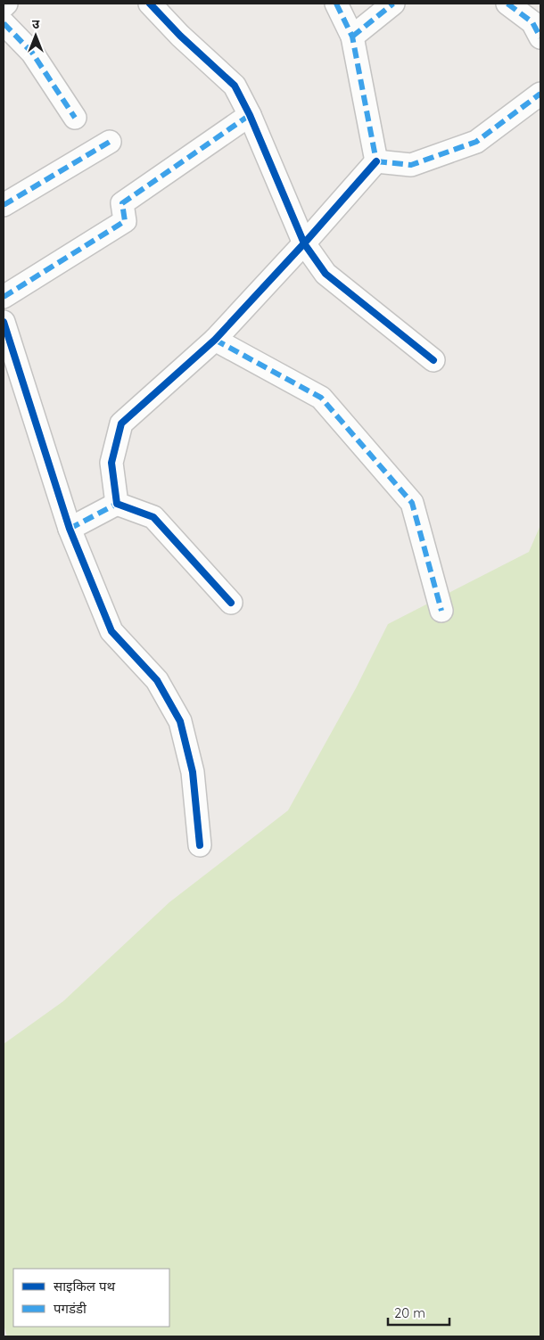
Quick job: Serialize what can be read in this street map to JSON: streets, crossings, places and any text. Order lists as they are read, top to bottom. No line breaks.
{"legend":["साइकिल पथ","पगडंडी"],"scale_bar":"20 m","north":"top"}
